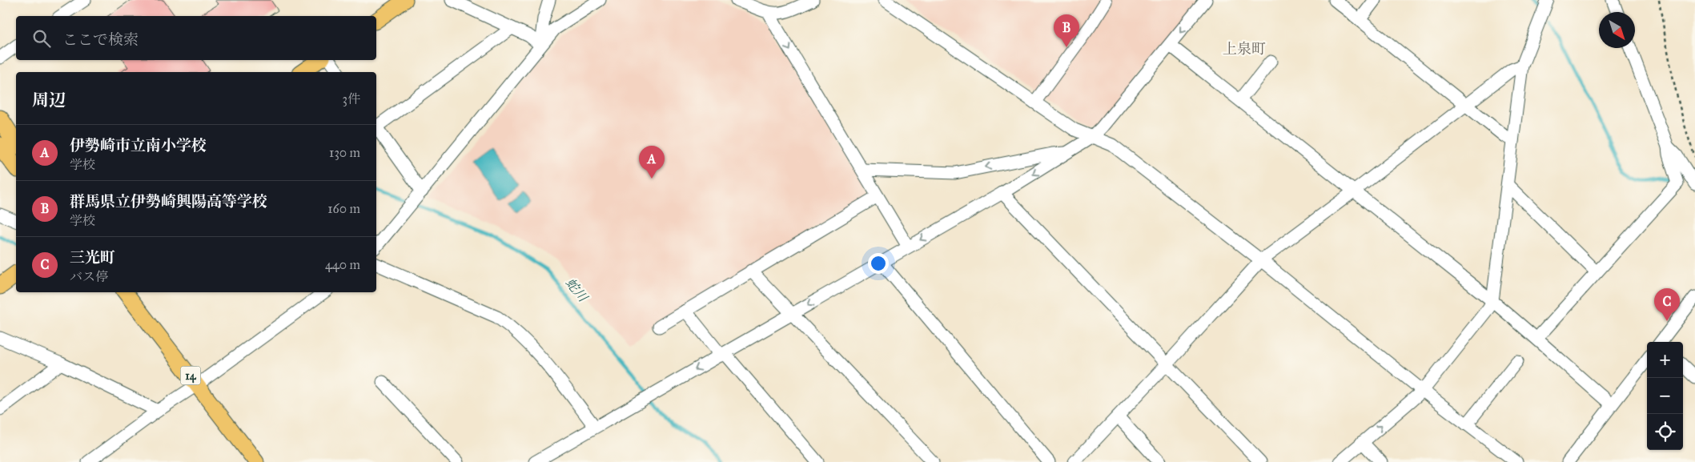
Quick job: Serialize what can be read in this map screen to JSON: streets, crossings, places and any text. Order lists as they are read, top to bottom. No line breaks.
{"streets":{"main road":["14"]},"districts":["上泉町"],"water":["蛇川"],"north":"bottom right","page":{"pins":["B","A","C"],"search":"ここで検索","heading":["周辺","3件"],"list":[{"mark":"A","name":"伊勢崎市立南小学校","note":"学校","value":"130 m"},{"mark":"B","name":"群馬県立伊勢崎興陽高等学校","note":"学校","value":"160 m"},{"mark":"C","name":"三光町","note":"バス停","value":"440 m"}],"map_buttons":["+","−"]}}
